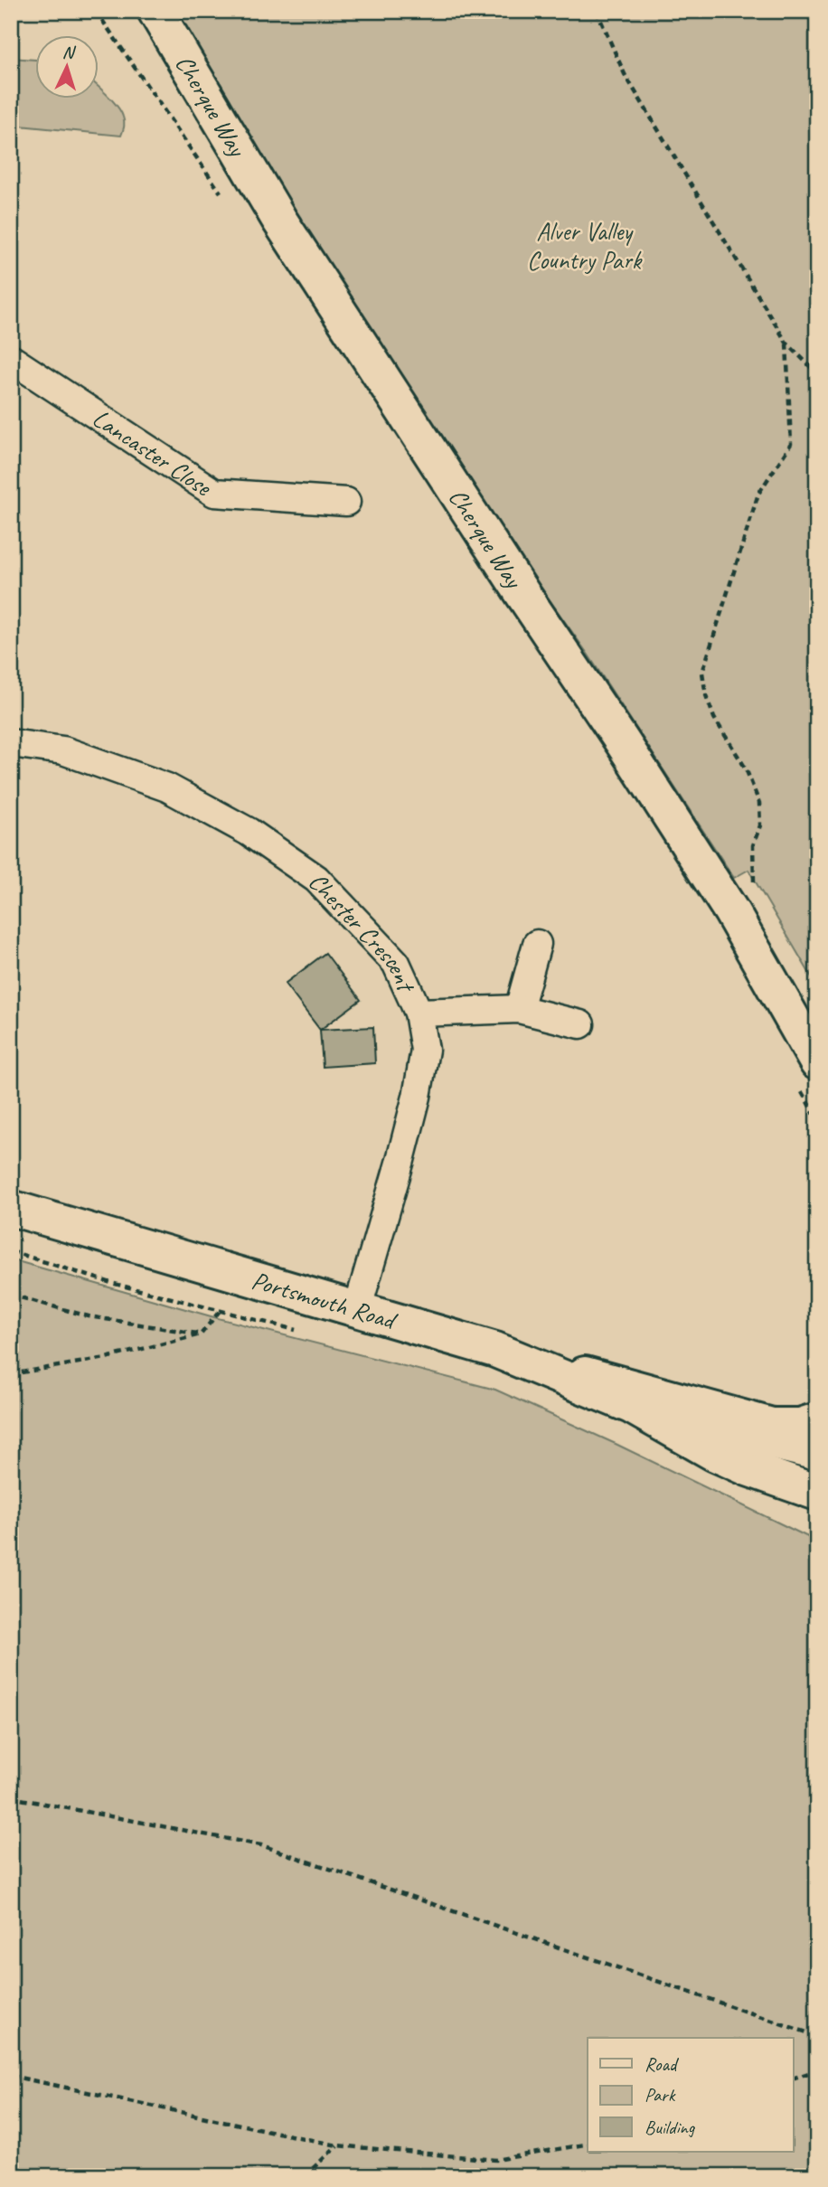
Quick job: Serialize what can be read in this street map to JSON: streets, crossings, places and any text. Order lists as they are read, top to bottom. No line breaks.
{"streets":{"street":["Cherque Way","Lancaster Close","Chester Crescent","Portsmouth Road"]},"crossings":[["Chester Crescent","Portsmouth Road"]],"parks":["Alver Valley Country Park"],"legend":["Road","Park","Building"],"north":"top"}
